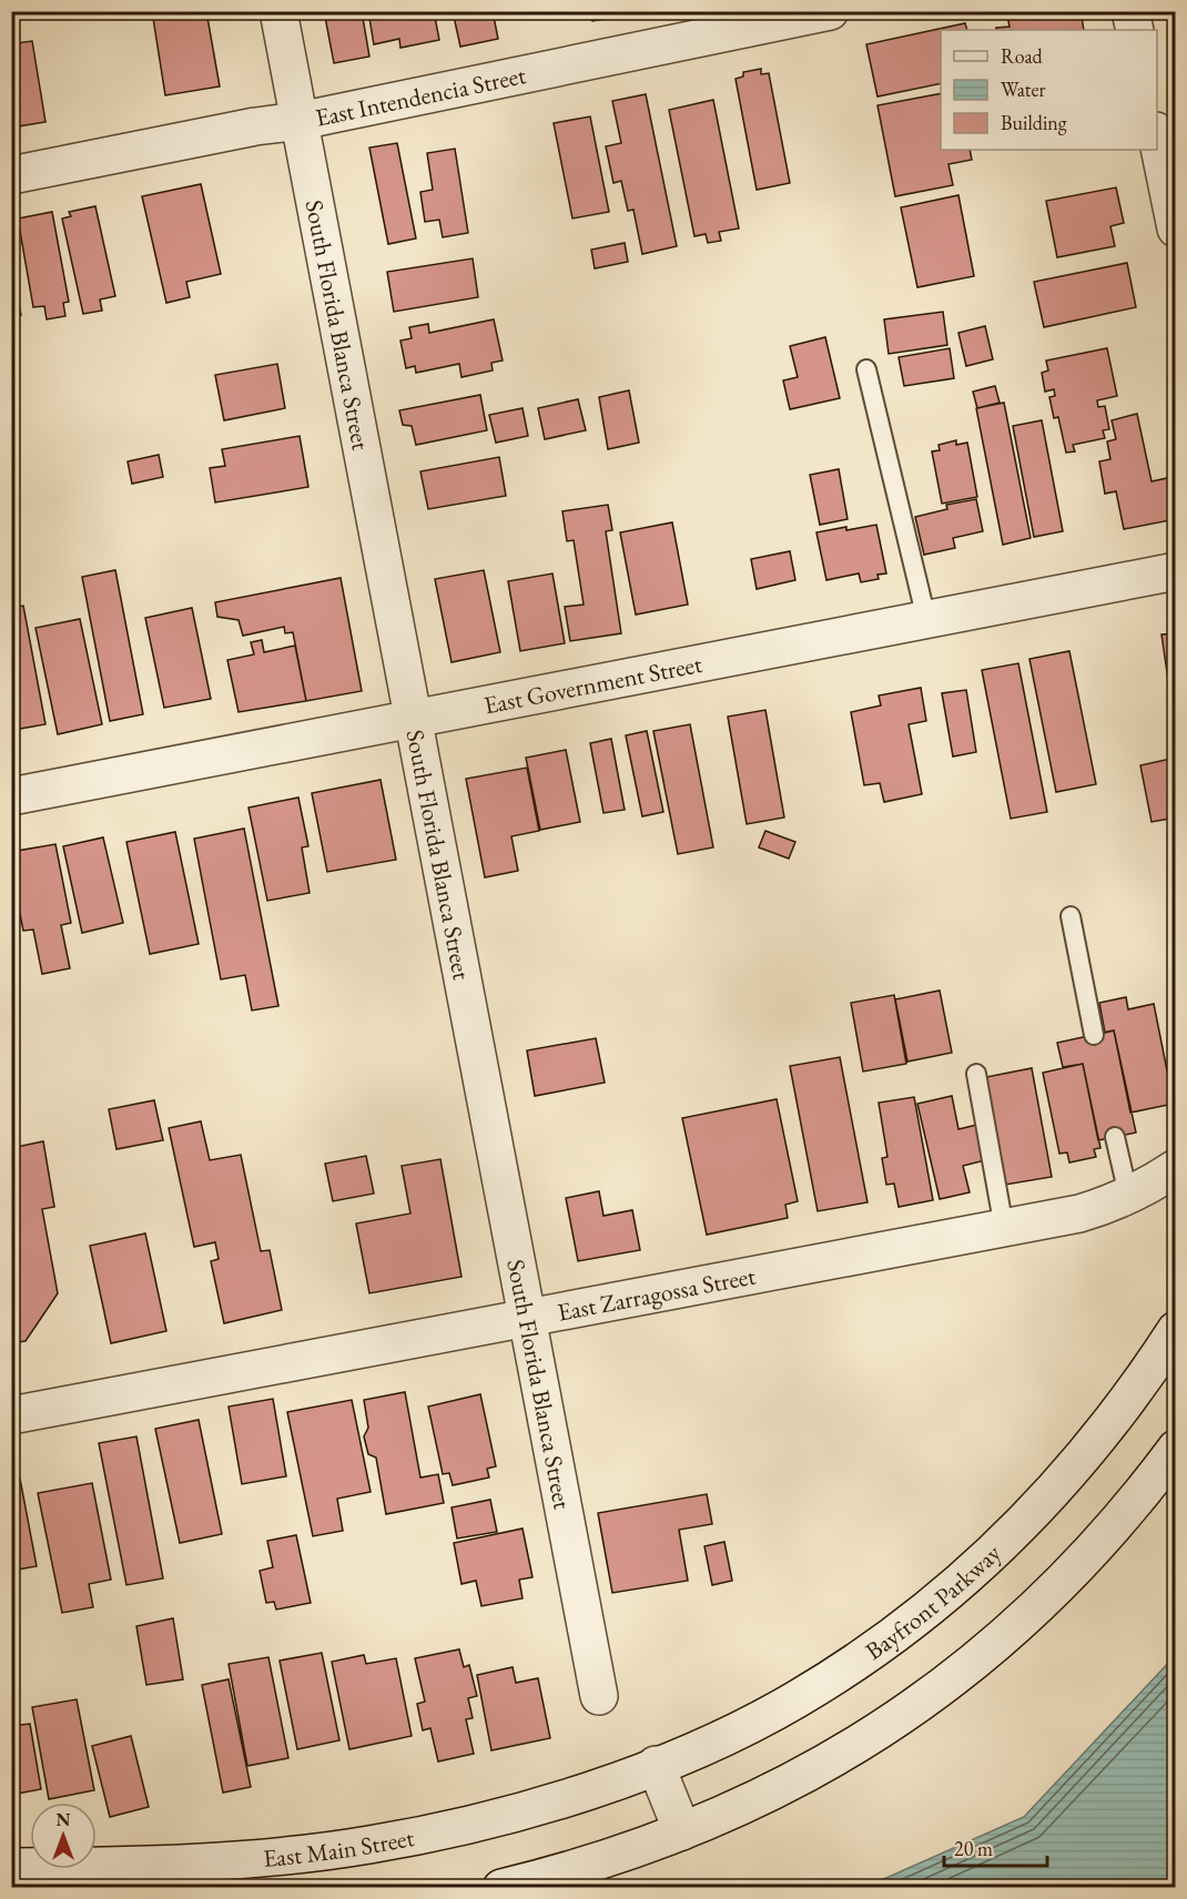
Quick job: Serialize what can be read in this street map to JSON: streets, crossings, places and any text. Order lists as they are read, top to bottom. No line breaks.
{"streets":{"street":["East Intendencia Street","South Florida Blanca Street","East Government Street","East Zarragossa Street","Bayfront Parkway","East Main Street"]},"crossings":[["East Intendencia Street","South Florida Blanca Street"],["South Florida Blanca Street","East Government Street"],["South Florida Blanca Street","East Zarragossa Street"],["Bayfront Parkway","East Main Street"]],"legend":["Road","Water","Building"],"scale_bar":"20 m","north":"top"}
